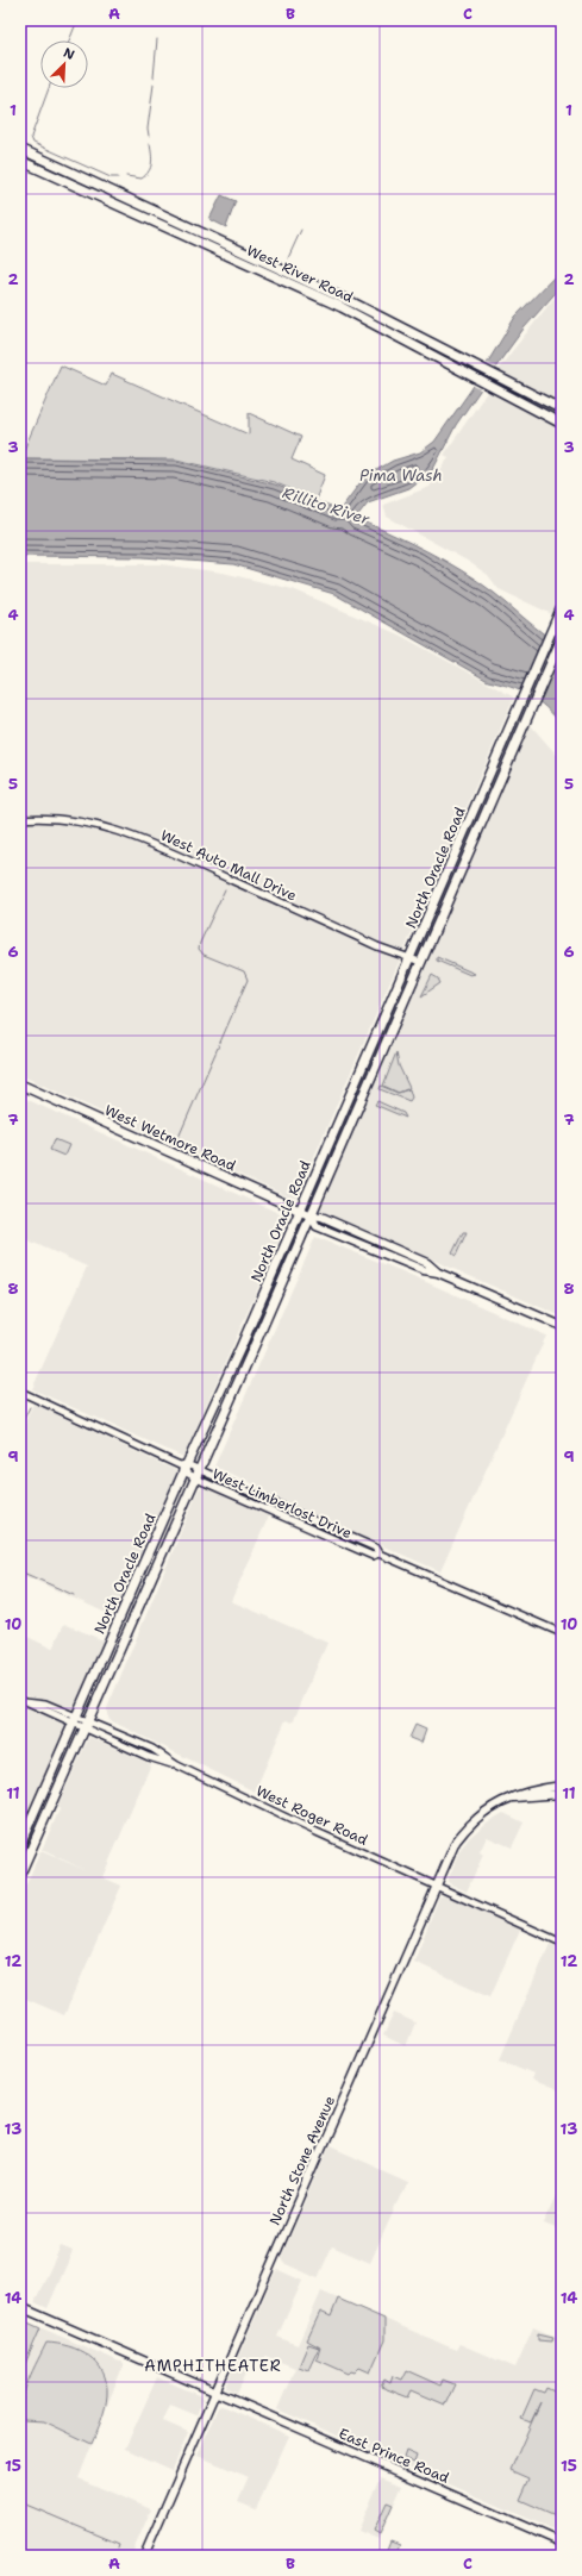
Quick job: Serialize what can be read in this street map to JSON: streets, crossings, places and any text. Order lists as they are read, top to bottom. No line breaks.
{"streets":{"main road":["West River Road","North Oracle Road","West Wetmore Road","North Stone Avenue","East Prince Road"],"street":["West Auto Mall Drive","West Limberlost Drive","West Roger Road"]},"crossings":[["West Auto Mall Drive","North Oracle Road"],["North Oracle Road","West Wetmore Road"],["North Oracle Road","West Limberlost Drive"],["North Oracle Road","West Roger Road"],["West Roger Road","North Stone Avenue"],["North Stone Avenue","East Prince Road"]],"districts":["AMPHITHEATER"],"water":["Pima Wash","Rillito River"],"north":"top right","grid":{"columns":["A","B","C"],"rows":["1","2","3","4","5","6","7","8","9","10","11","12","13","14","15"]}}
